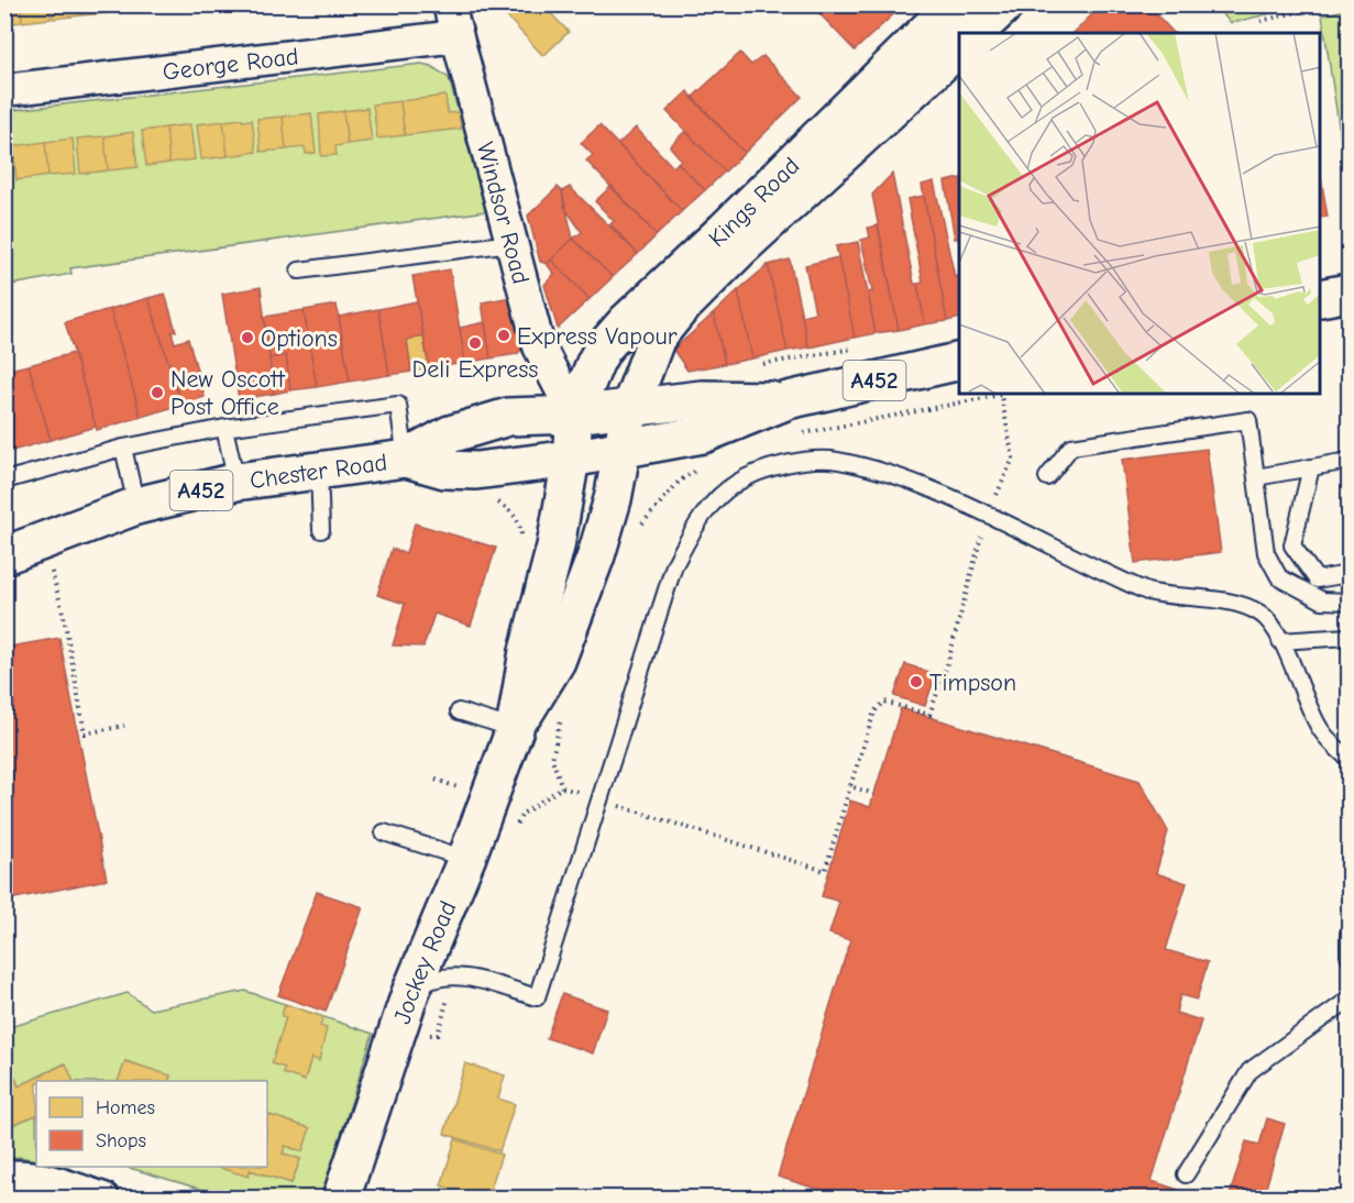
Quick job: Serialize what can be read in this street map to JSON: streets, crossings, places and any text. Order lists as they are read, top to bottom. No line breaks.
{"streets":{"main road":["Kings Road","A452","Chester Road","Jockey Road"],"street":["George Road","Windsor Road"]},"crossings":[["George Road","Windsor Road"],["Kings Road","Windsor Road"],["Kings Road","A452"],["Kings Road","Chester Road"],["Kings Road","Jockey Road"],["Windsor Road","A452"],["Windsor Road","Chester Road"],["A452","Chester Road"],["A452","Jockey Road"],["Chester Road","Jockey Road"]],"places":["Express Vapour","Options","Deli Express","New Oscott Post Office","Timpson"],"legend":["Homes","Shops"]}
